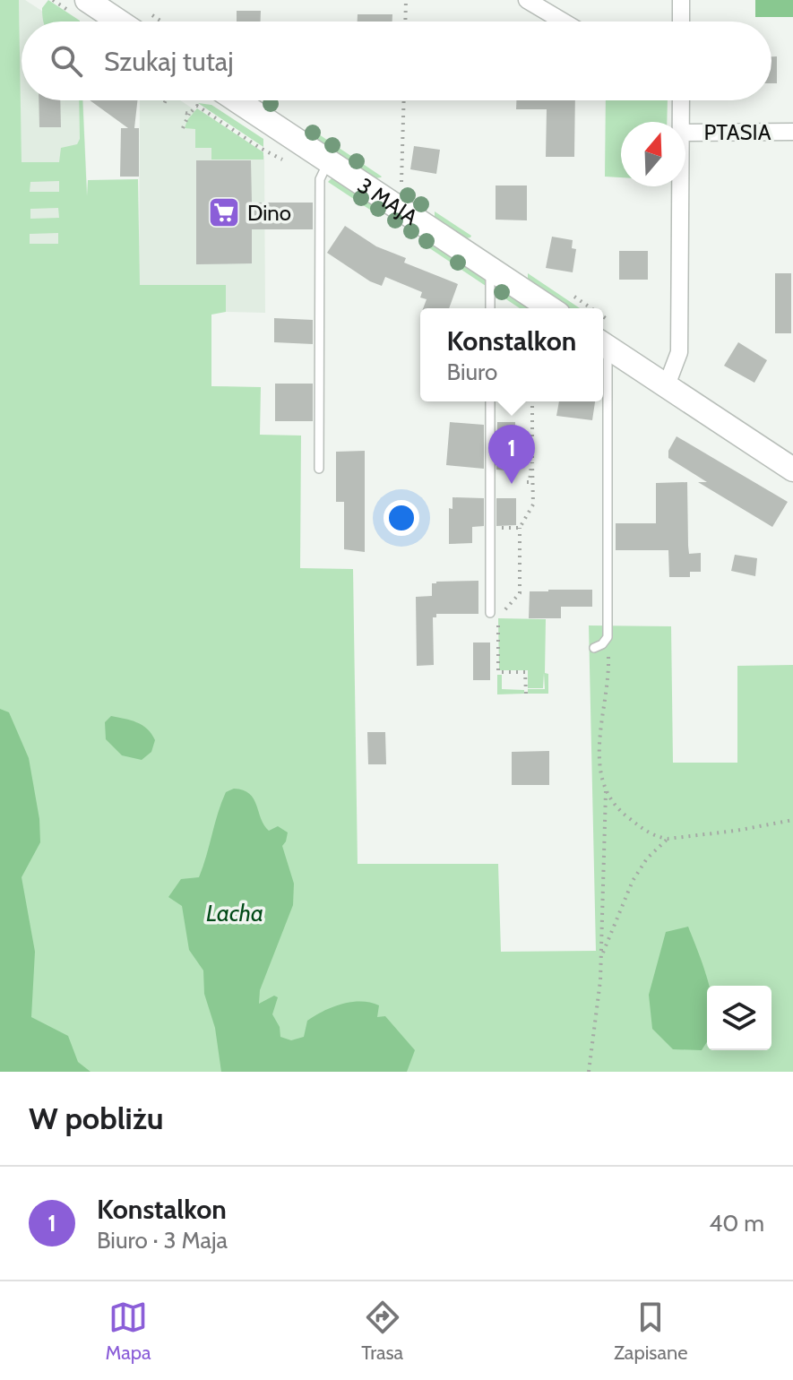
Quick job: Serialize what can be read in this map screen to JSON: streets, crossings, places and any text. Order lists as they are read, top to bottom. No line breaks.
{"streets":{"street":["PTASIA","3 MAJA"]},"water":["Lacha"],"places":{"supermarket":["Dino"]},"north":"top","page":{"search":"Szukaj tutaj","popup":["Konstalkon","Biuro"],"pins":"1","heading":"W pobliżu","list":[{"mark":"1","name":"Konstalkon","note":"Biuro · 3 Maja","value":"40 m"}],"nav":["Mapa","Trasa","Zapisane"]}}
